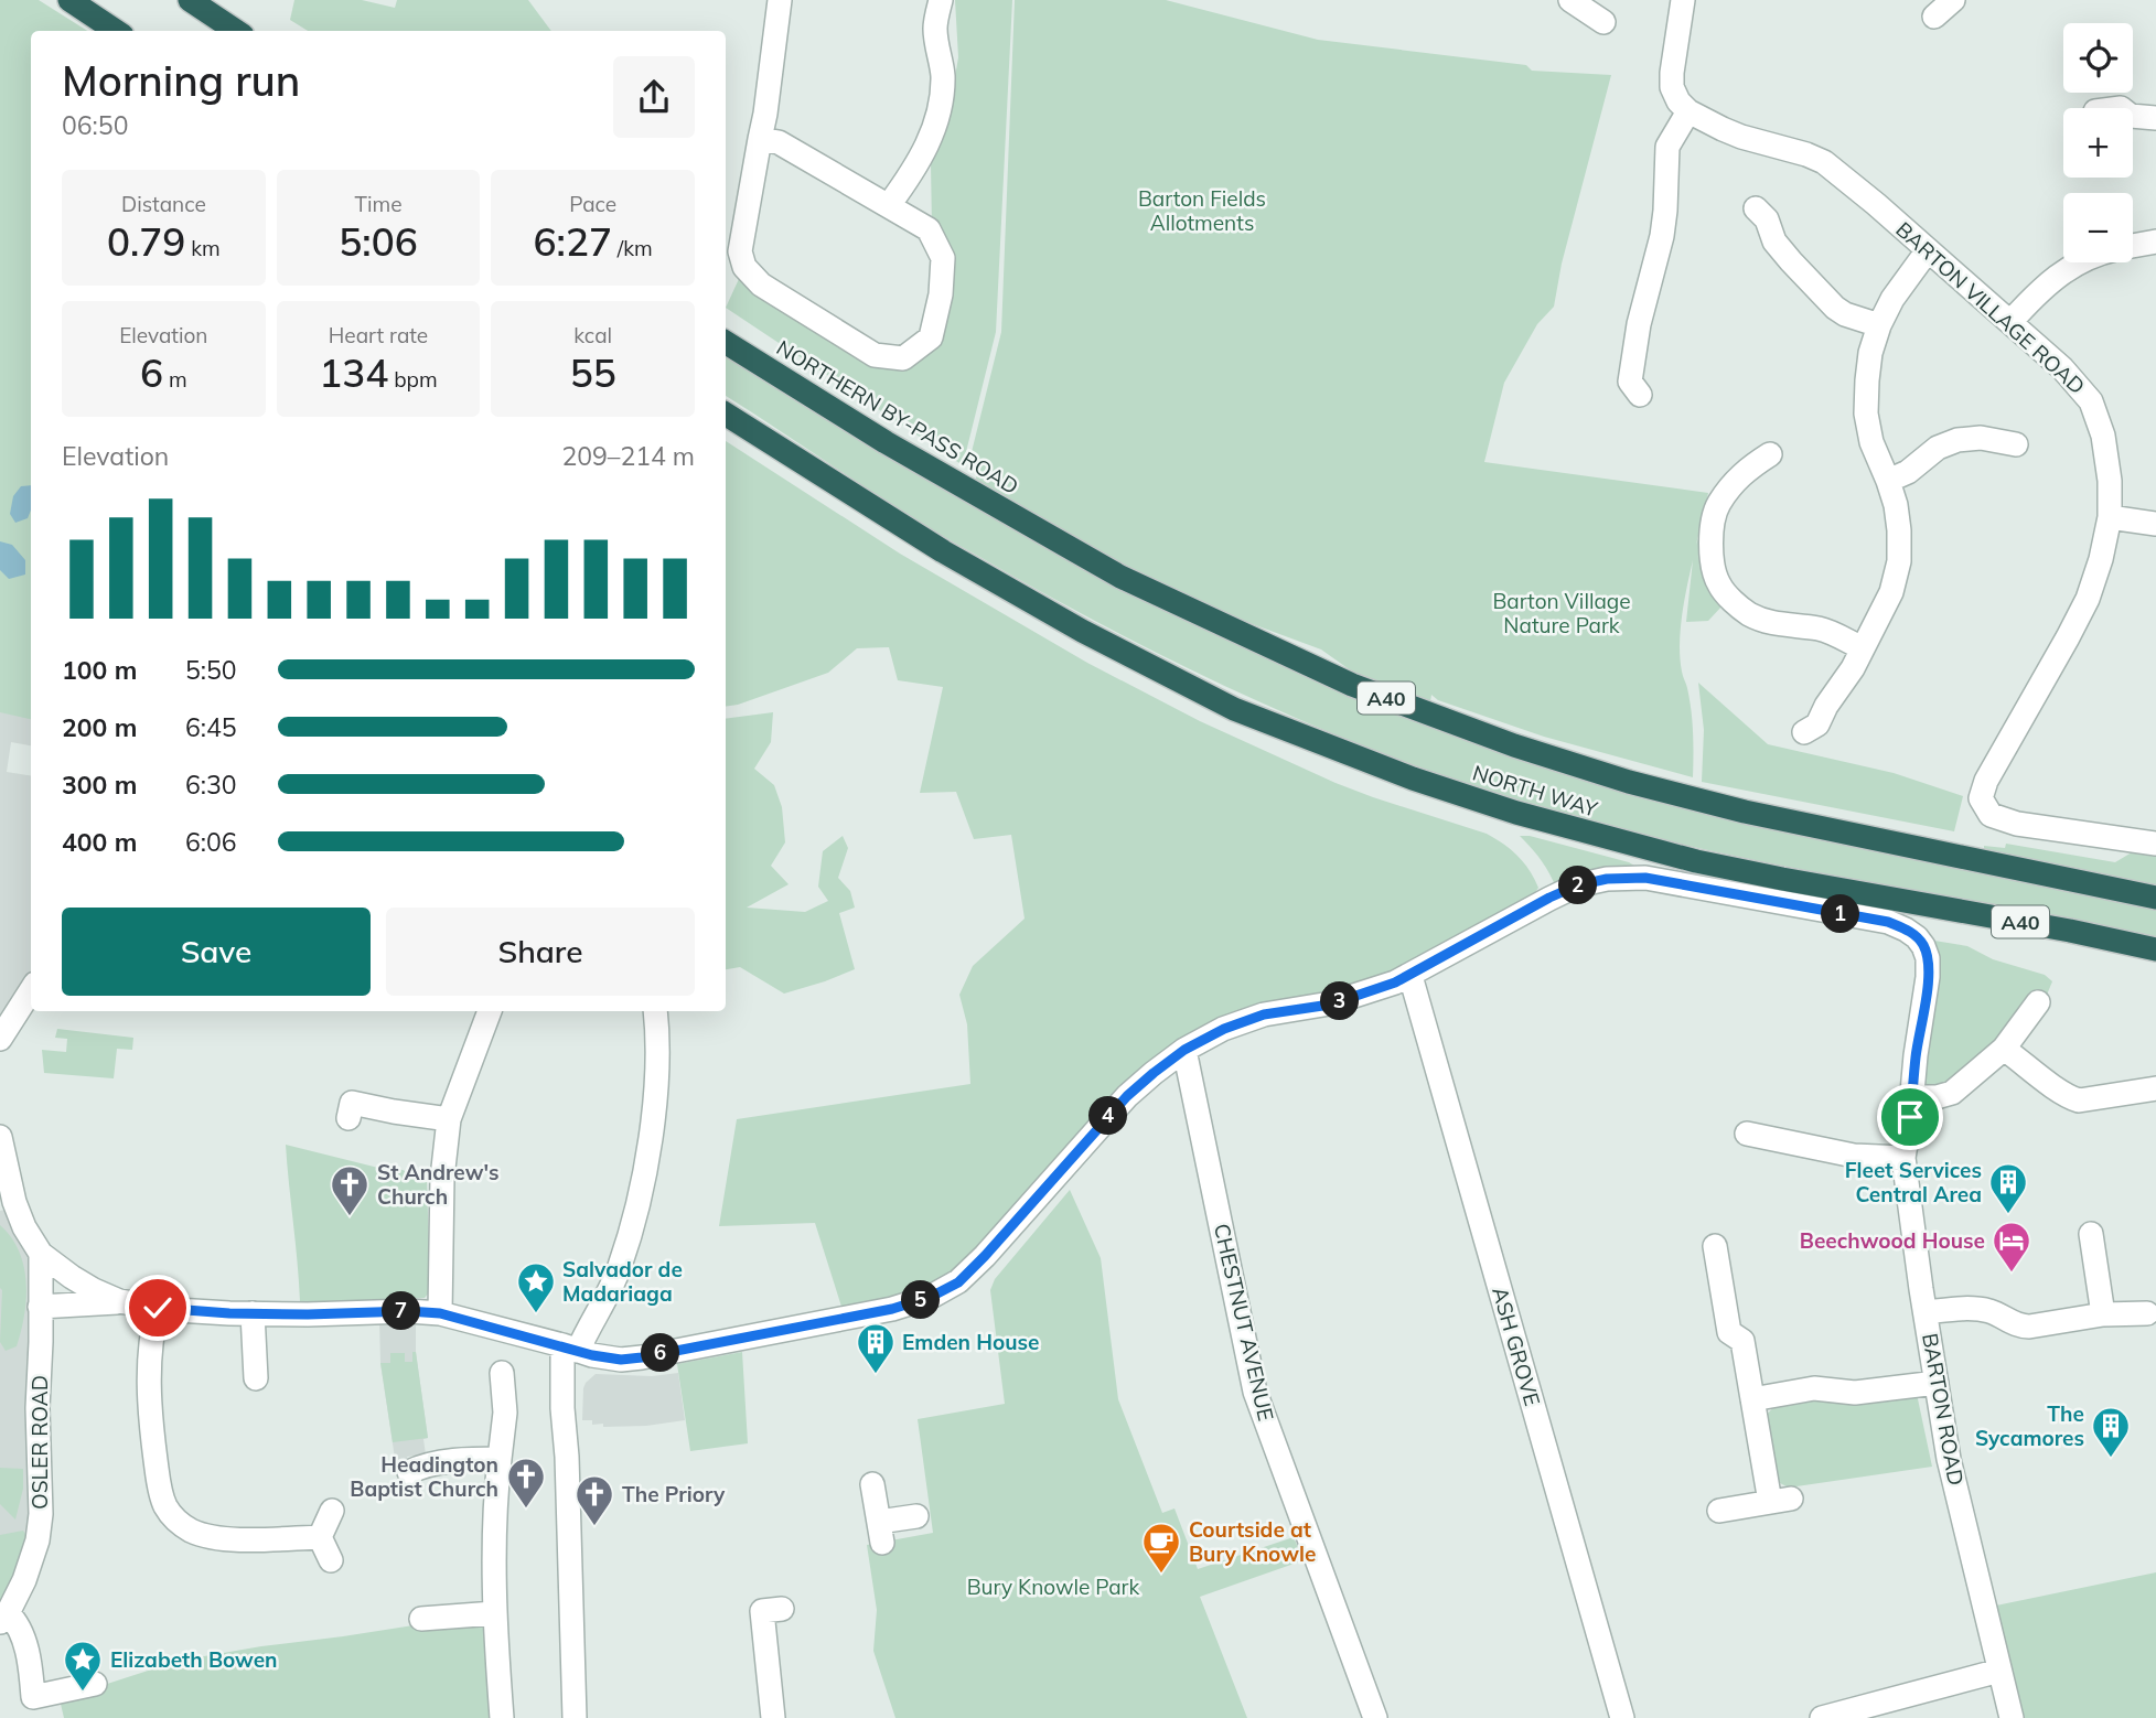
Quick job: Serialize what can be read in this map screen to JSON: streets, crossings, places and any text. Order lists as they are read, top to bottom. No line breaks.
{"streets":{"highway":["NORTHERN BY-PASS ROAD","A40","NORTH WAY"],"street":["BARTON VILLAGE ROAD","CHESTNUT AVENUE","ASH GROVE","BARTON ROAD","OSLER ROAD"]},"crossings":[["NORTHERN BY-PASS ROAD","NORTH WAY"],["ASH GROVE","BARTON ROAD"]],"parks":["Barton Fields Allotments","Barton Village Nature Park","Bury Knowle Park"],"places":{"building":["Fleet Services Central Area","Emden House","The Sycamores"],"church":["St Andrew's Church","Headington Baptist Church","The Priory"],"hotel":["Beechwood House"],"place":["Salvador de Madariaga","Elizabeth Bowen"],"cafe":["Courtside at Bury Knowle"]},"page":{"map_buttons":["+","−"],"heading":["Morning run","06:50"],"stats":[["Distance","0.79 km"],["Time","5:06"],["Pace","6:27 /km"],["Elevation","6 m"],["Heart rate","134 bpm"],["kcal","55"]],"chart":["Elevation","209–214 m"],"list":[{"name":"100 m","note":"5:50"},{"name":"200 m","note":"6:45"},{"name":"300 m","note":"6:30"},{"name":"400 m","note":"6:06"}],"pins":["2","1","3","4","5","7","6"],"buttons":["Save","Share"]}}
